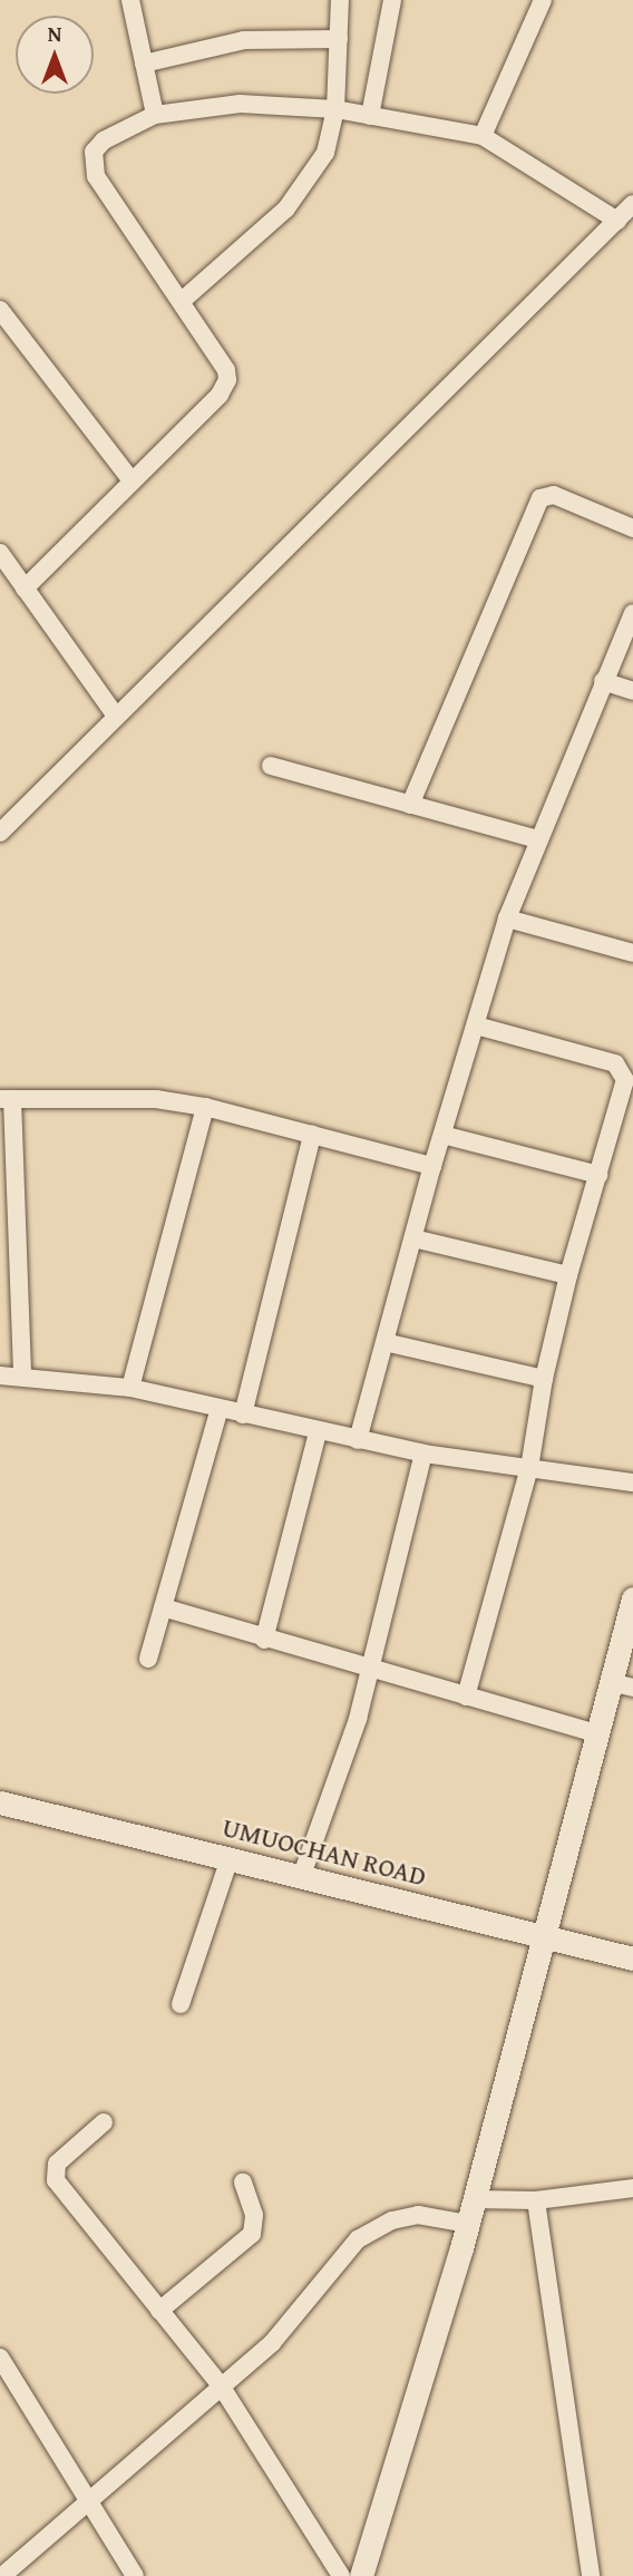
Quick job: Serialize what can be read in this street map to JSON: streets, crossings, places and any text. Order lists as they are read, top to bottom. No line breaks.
{"streets":{"main road":["UMUOCHAN ROAD"]},"north":"top"}
